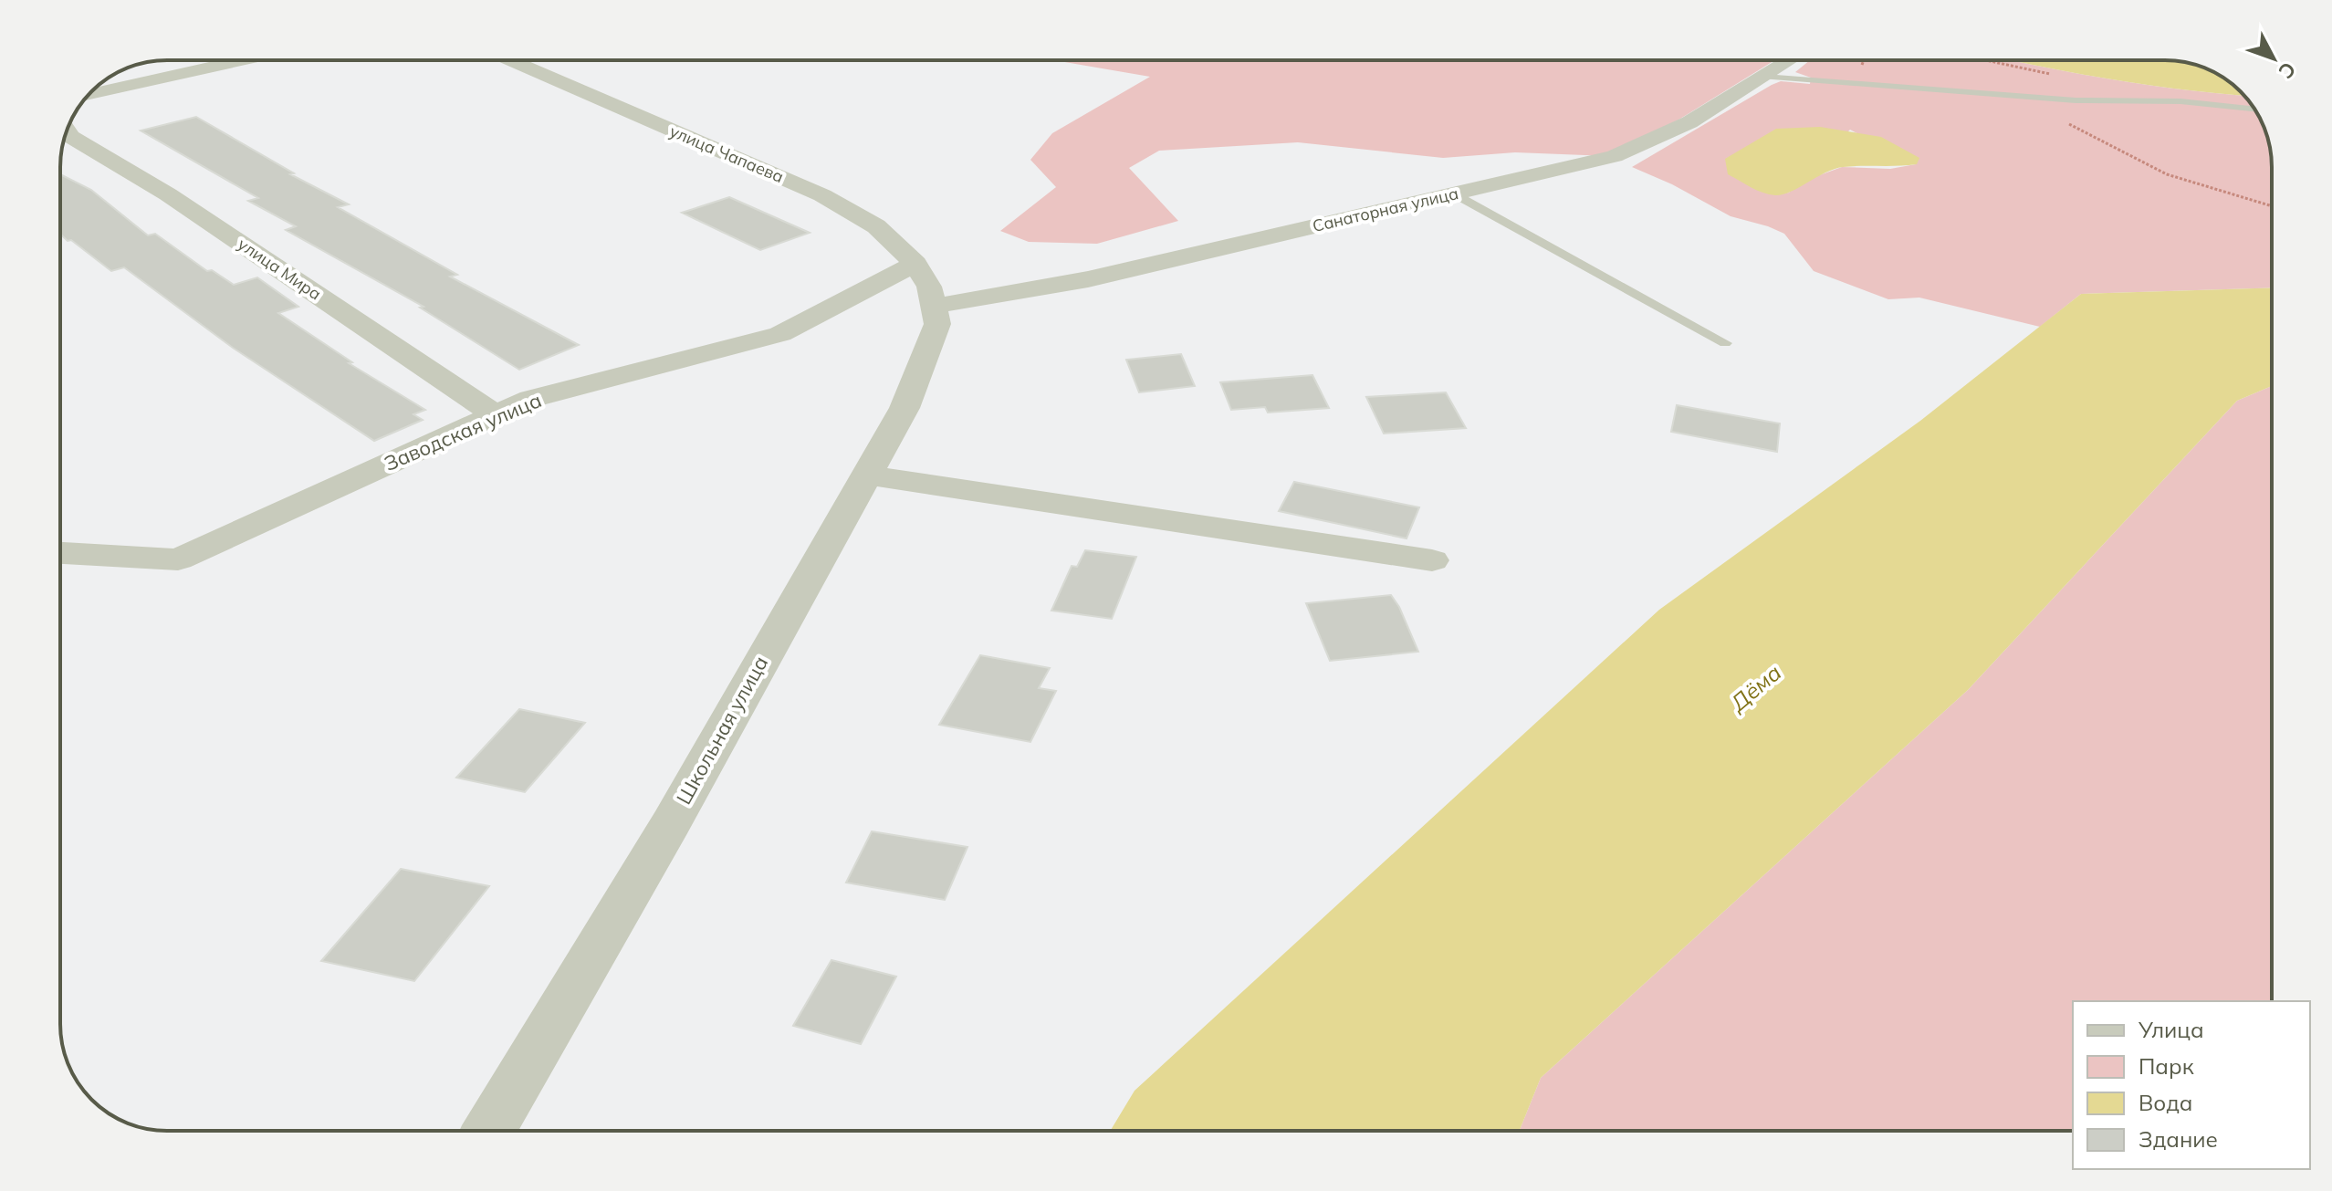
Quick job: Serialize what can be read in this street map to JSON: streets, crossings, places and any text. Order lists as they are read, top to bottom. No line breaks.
{"streets":{"street":["улица Чапаева","Санаторная улица","улица Мира","Заводская улица","Школьная улица"]},"crossings":[["улица Чапаева","Санаторная улица"],["улица Чапаева","Заводская улица"],["улица Чапаева","Школьная улица"],["Санаторная улица","Школьная улица"],["улица Мира","Заводская улица"]],"water":["Дёма"],"legend":["Улица","Парк","Вода","Здание"],"north":"bottom right"}
